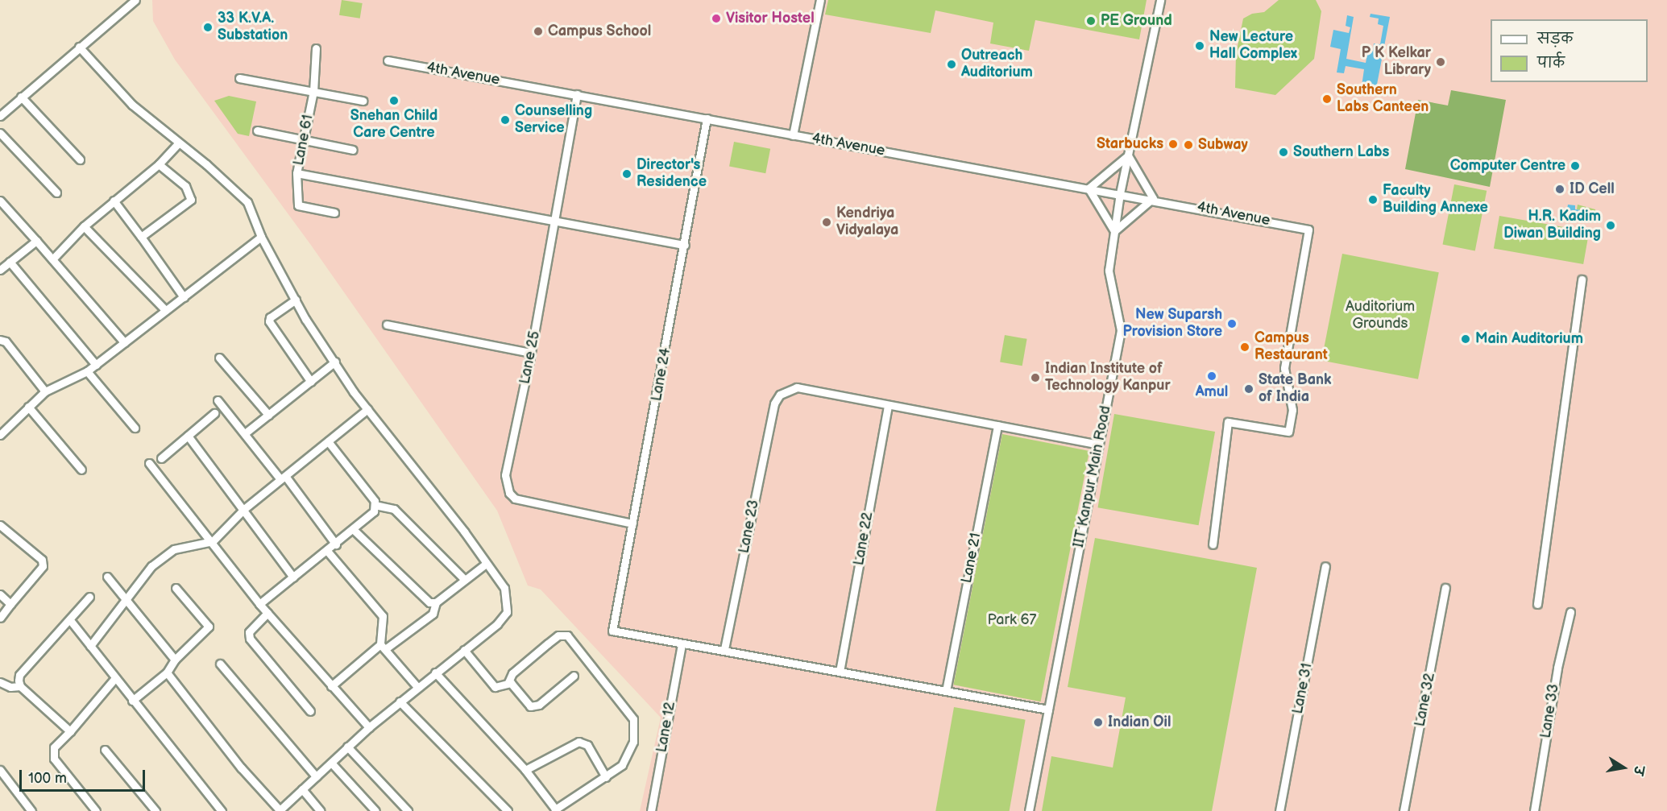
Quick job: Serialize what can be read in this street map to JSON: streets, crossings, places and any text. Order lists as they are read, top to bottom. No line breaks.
{"streets":{"street":["4th Avenue","Lane 61","Lane 25","Lane 24","IIT Kanpur Main Road","Lane 23","Lane 22","Lane 21","Lane 31","Lane 32","Lane 33","Lane 12"]},"crossings":[["4th Avenue","Lane 25"],["4th Avenue","Lane 24"],["4th Avenue","IIT Kanpur Main Road"],["Lane 61","Lane 25"],["Lane 61","Lane 24"],["Lane 25","Lane 24"],["Lane 24","Lane 12"],["Lane 23","Lane 22"]],"parks":["Auditorium Grounds","Park 67"],"places":["Visitor Hostel","PE Ground","33 K.V.A. Substation","Campus School","New Lecture Hall Complex","P K Kelkar Library","Outreach Auditorium","Southern Labs Canteen","Snehan Child Care Centre","Counselling Service","Starbucks","Subway","Southern Labs","Computer Centre","Director's Residence","ID Cell","Faculty Building Annexe","Kendriya Vidyalaya","H.R. Kadim Diwan Building","New Suparsh Provision Store","Main Auditorium","Campus Restaurant","Amul","Indian Institute of Technology Kanpur","State Bank of India","Indian Oil"],"legend":["सड़क","पार्क"],"scale_bar":"100 m","north":"right"}
